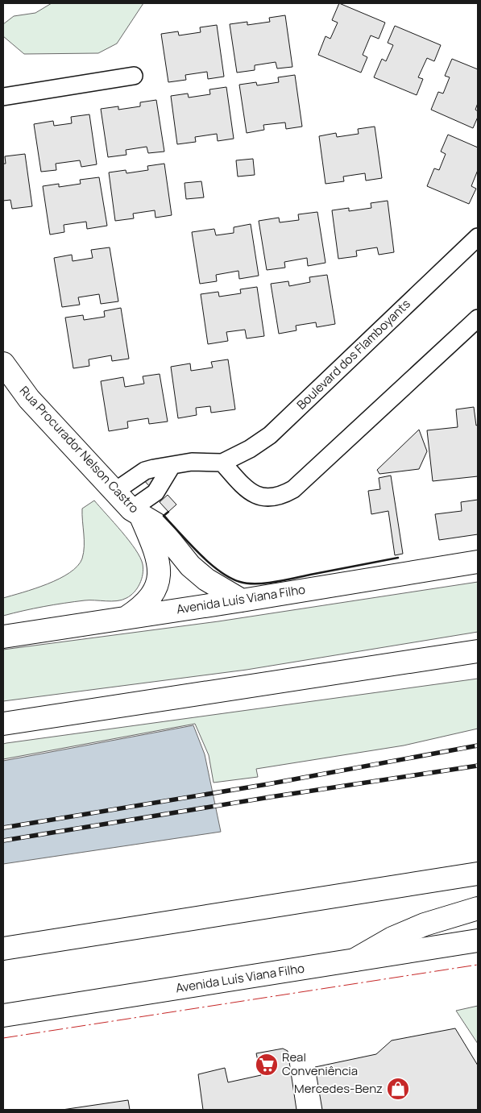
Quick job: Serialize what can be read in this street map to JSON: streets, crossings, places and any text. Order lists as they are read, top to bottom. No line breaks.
{"streets":{"main road":["Rua Procurador Nelson Castro","Avenida Luís Viana Filho"],"street":["Boulevard dos Flamboyants"]},"crossings":[["Boulevard dos Flamboyants","Rua Procurador Nelson Castro"],["Rua Procurador Nelson Castro","Avenida Luís Viana Filho"]],"places":{"supermarket":["Real Conveniência"],"shop":["Mercedes-Benz"]}}
